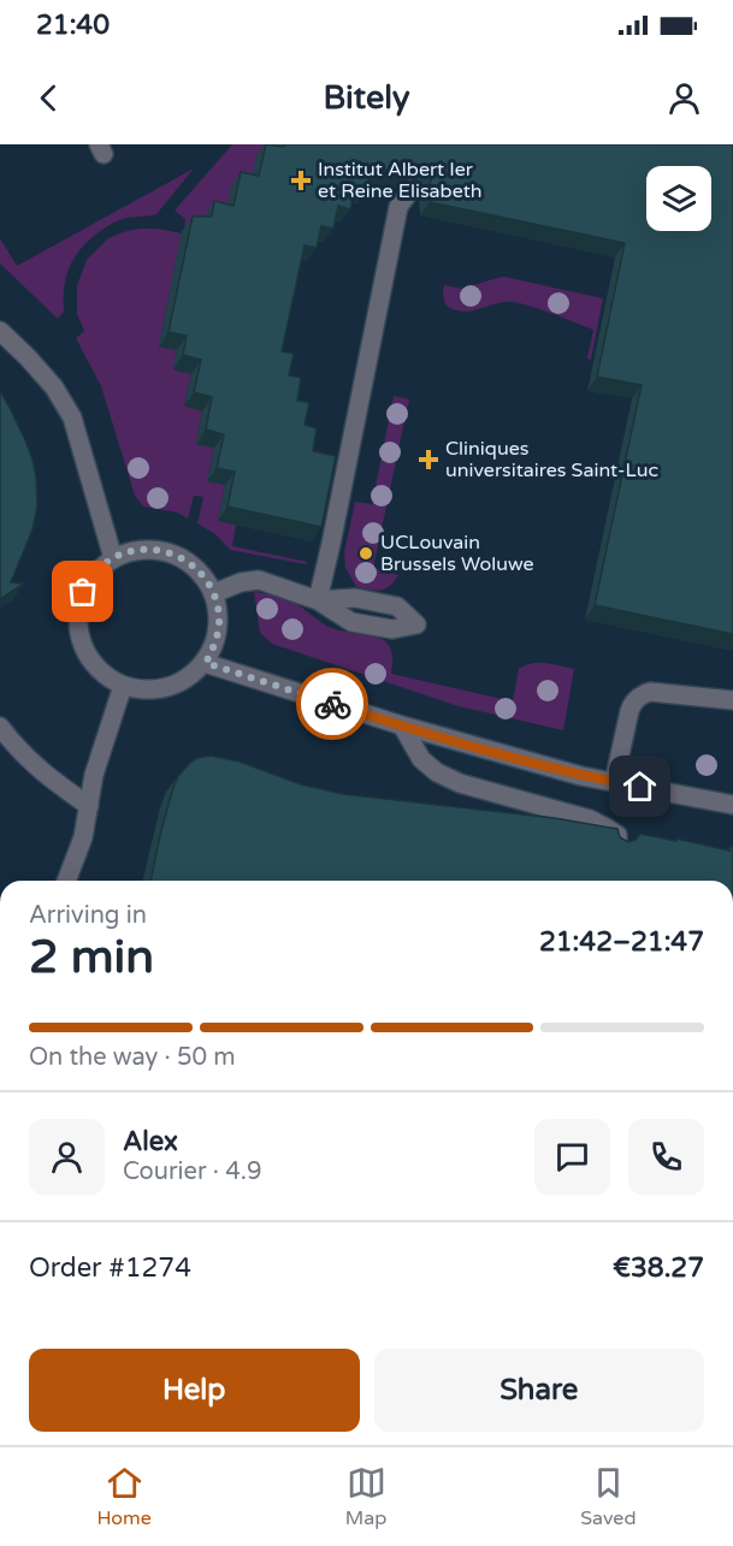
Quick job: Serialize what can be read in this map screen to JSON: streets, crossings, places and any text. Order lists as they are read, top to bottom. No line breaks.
{"places":{"health":["Institut Albert Ier et Reine Elisabeth","Cliniques universitaires Saint-Luc"],"other":["UCLouvain Brussels Woluwe"]},"page":{"status":"21:40","header":"Bitely","heading":["2 min","Arriving in","21:42–21:47"],"panel":["Alex","Courier · 4.9","Order #1274","€38.27"],"bar":"On the way · 50 m","buttons":["Help","Share"],"tabs":["Home","Map","Saved"]}}
